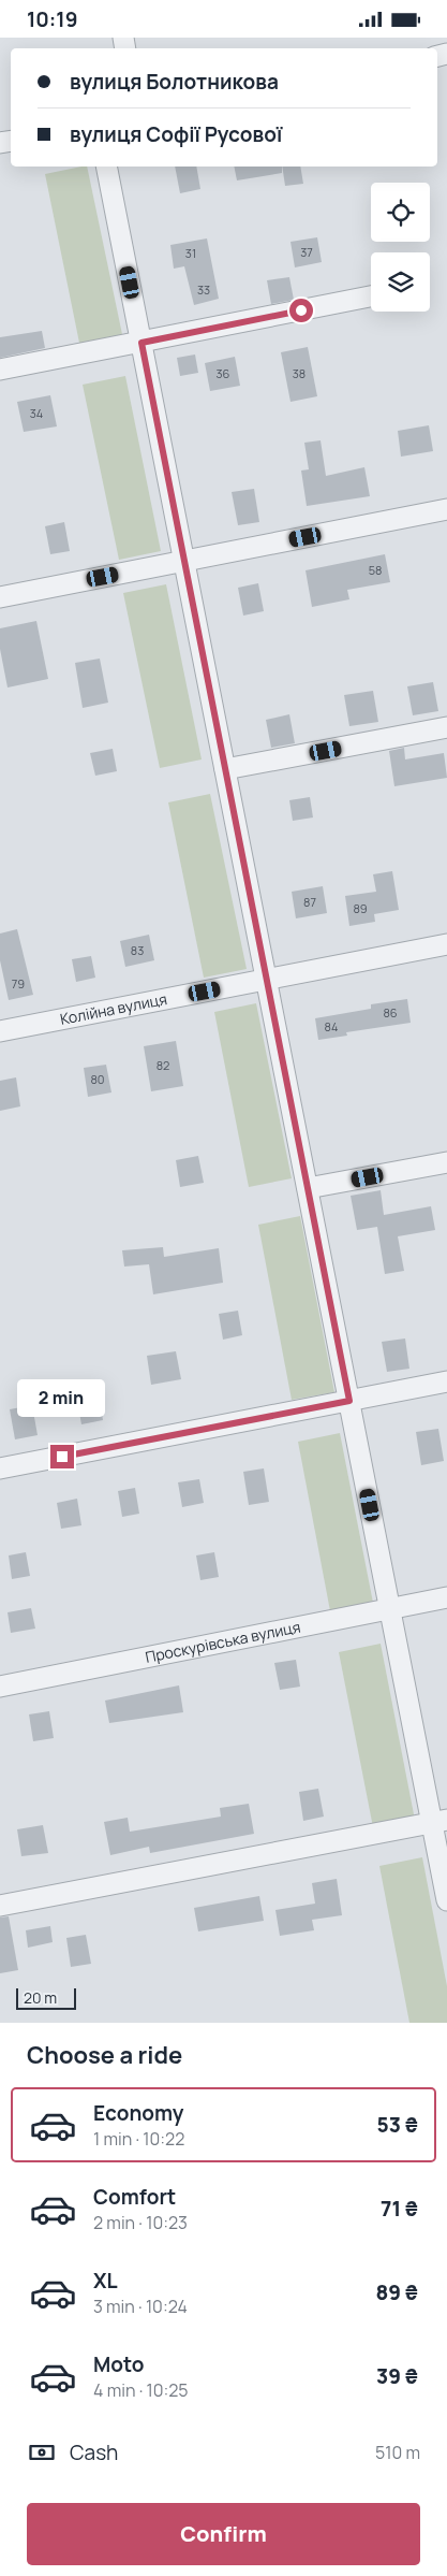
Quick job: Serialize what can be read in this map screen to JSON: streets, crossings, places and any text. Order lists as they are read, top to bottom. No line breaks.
{"streets":{"street":["Колійна вулиця","Проскурівська вулиця"]},"house_numbers":["37","31","33","36","38","34","58","87","89","83","79","86","84","82","80"],"scale_bar":"20 m","page":{"status":"10:19","banner":["вулиця Болотникова","вулиця Софії Русової"],"bubble":"2 min","scale":"20 m","heading":"Choose a ride","list":[{"name":"Economy","note":"1 min · 10:22","value":"53 ₴"},{"name":"Comfort","note":"2 min · 10:23","value":"71 ₴"},{"name":"XL","note":"3 min · 10:24","value":"89 ₴"},{"name":"Moto","note":"4 min · 10:25","value":"39 ₴"}],"pay":["Cash","510 m"],"buttons":"Confirm"}}
